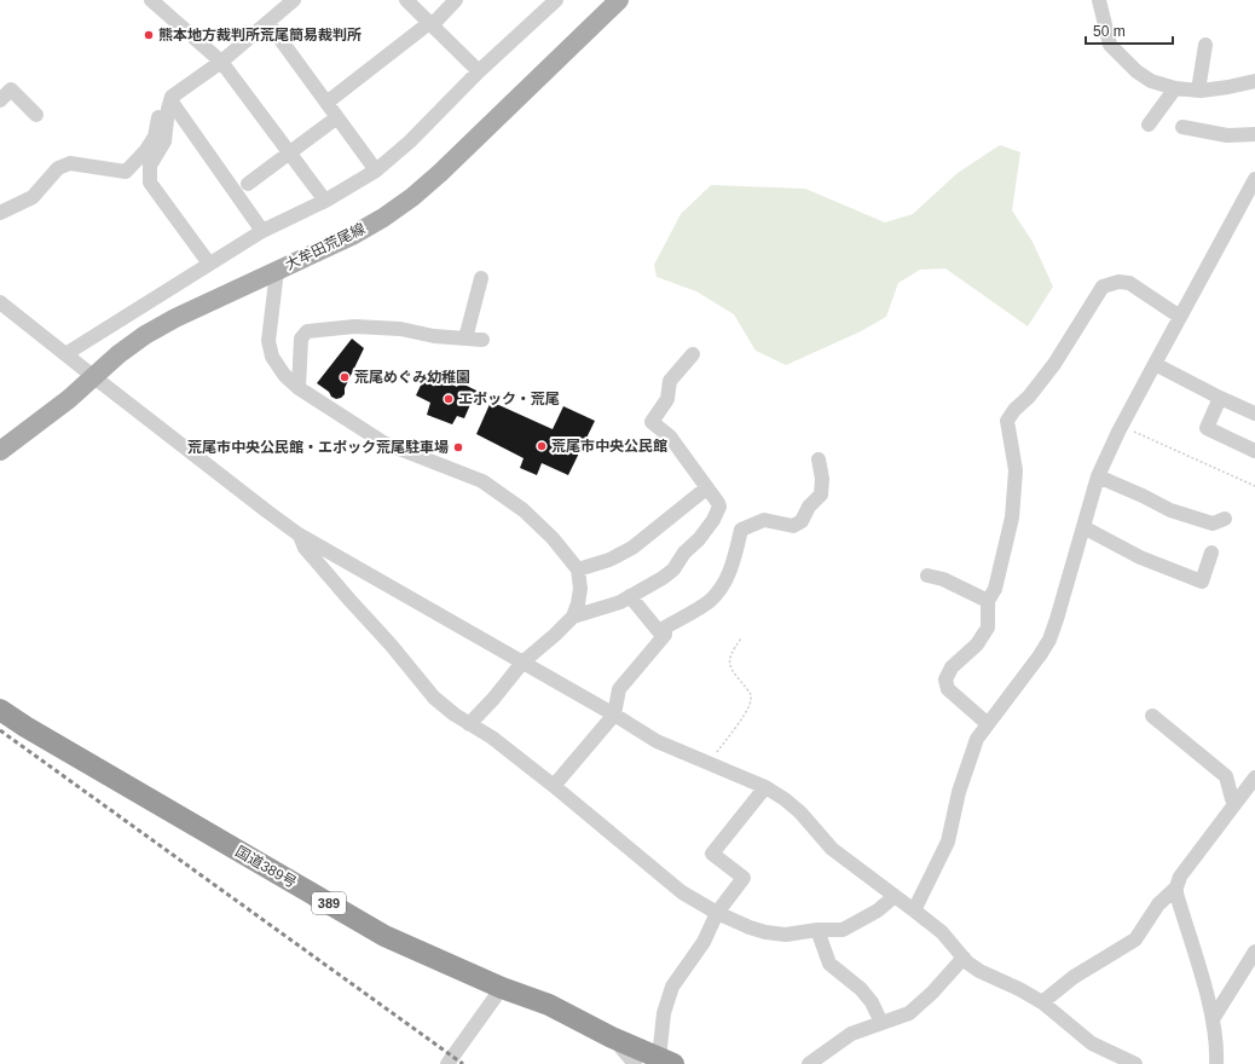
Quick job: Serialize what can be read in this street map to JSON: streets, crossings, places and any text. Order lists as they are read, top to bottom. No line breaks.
{"streets":{"highway":["国道389号","389"],"main road":["大牟田荒尾線"]},"places":["熊本地方裁判所荒尾簡易裁判所","荒尾めぐみ幼稚園","エポック・荒尾","荒尾市中央公民館","荒尾市中央公民館・エポック荒尾駐車場"],"scale_bar":"50 m"}
